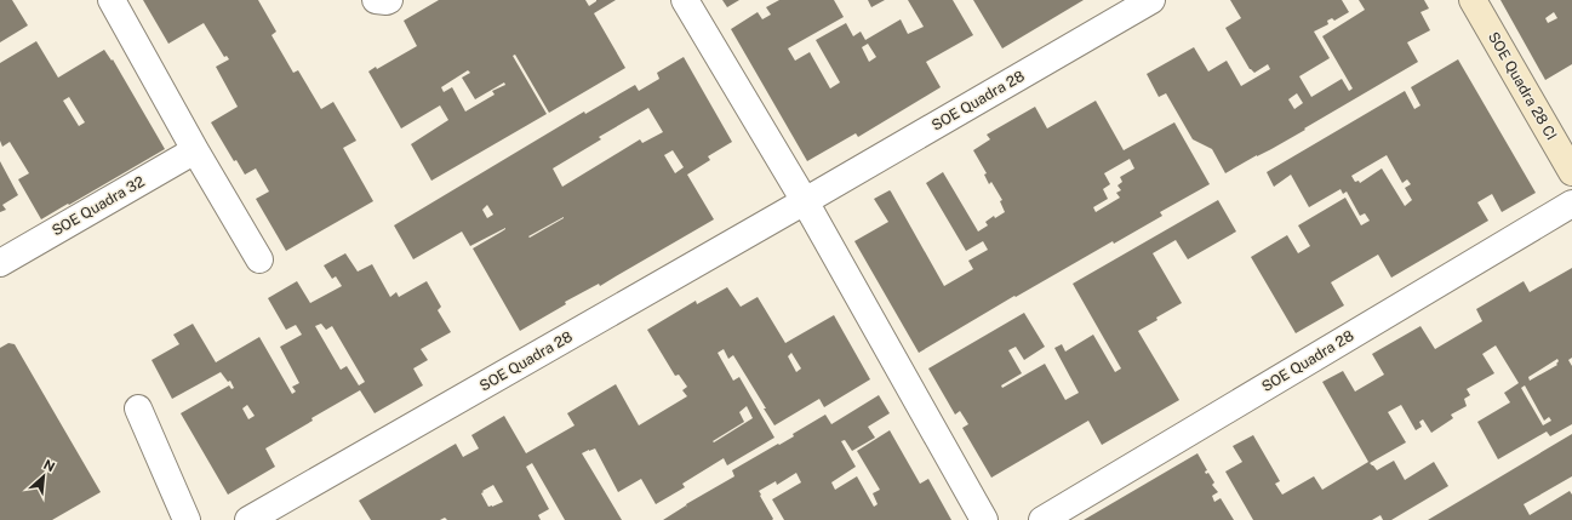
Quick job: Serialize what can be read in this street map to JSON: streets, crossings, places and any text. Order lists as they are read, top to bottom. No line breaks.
{"streets":{"street":["SOE Quadra 28 CI","SOE Quadra 28","SOE Quadra 32"]},"north":"top right"}
